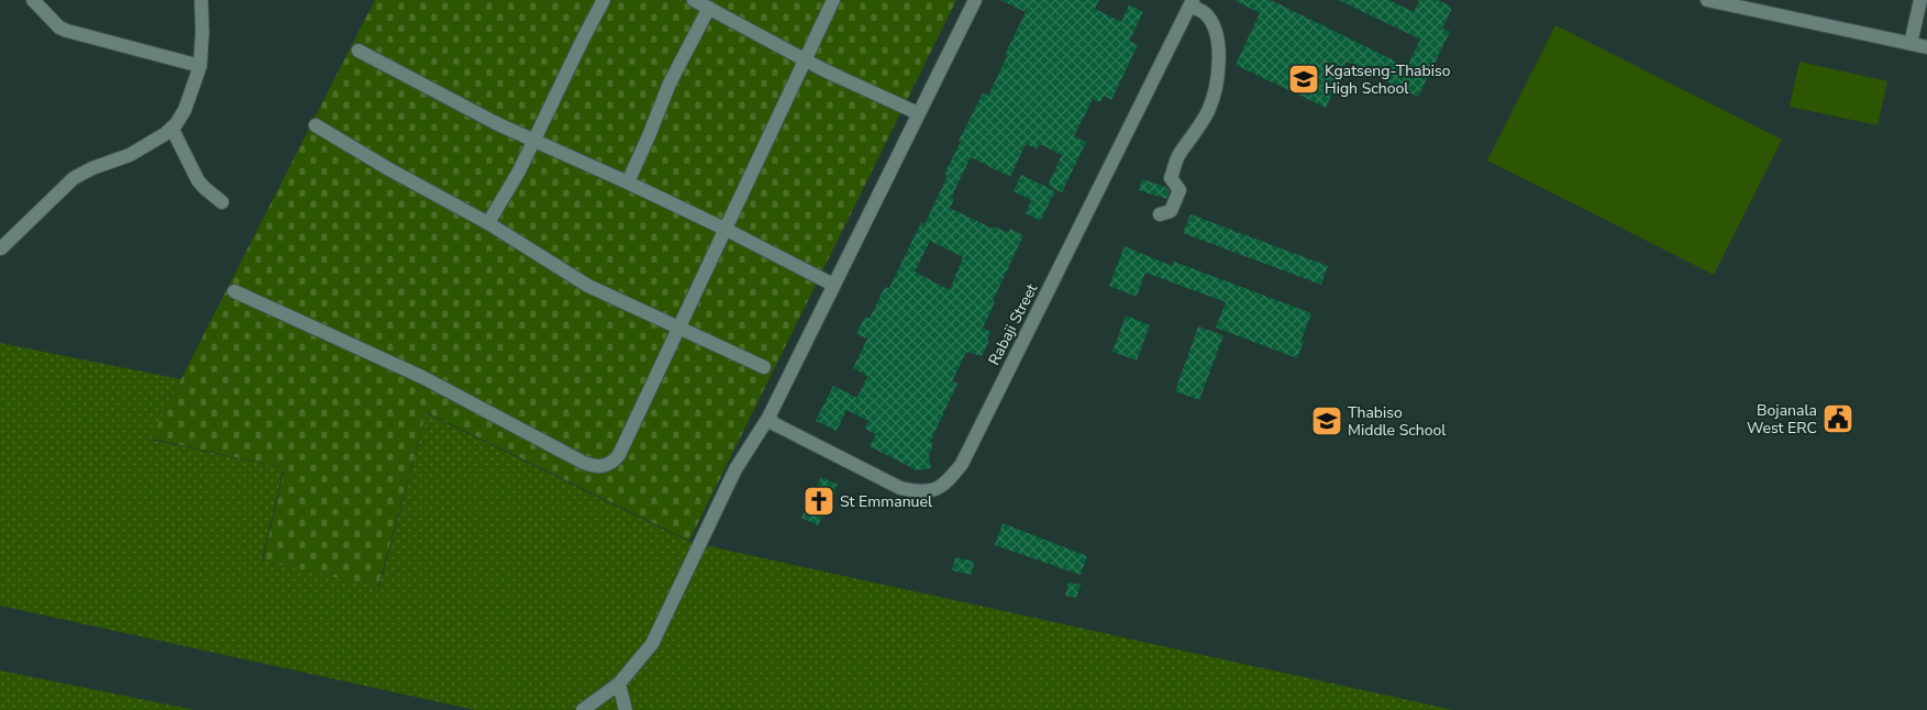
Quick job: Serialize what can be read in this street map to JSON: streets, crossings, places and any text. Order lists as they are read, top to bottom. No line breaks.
{"streets":{"street":["Rabaji Street"]},"places":{"school or university":["Kgatseng-Thabiso High School","Thabiso Middle School"],"public building":["Bojanala West ERC"],"church":["St Emmanuel"]}}
